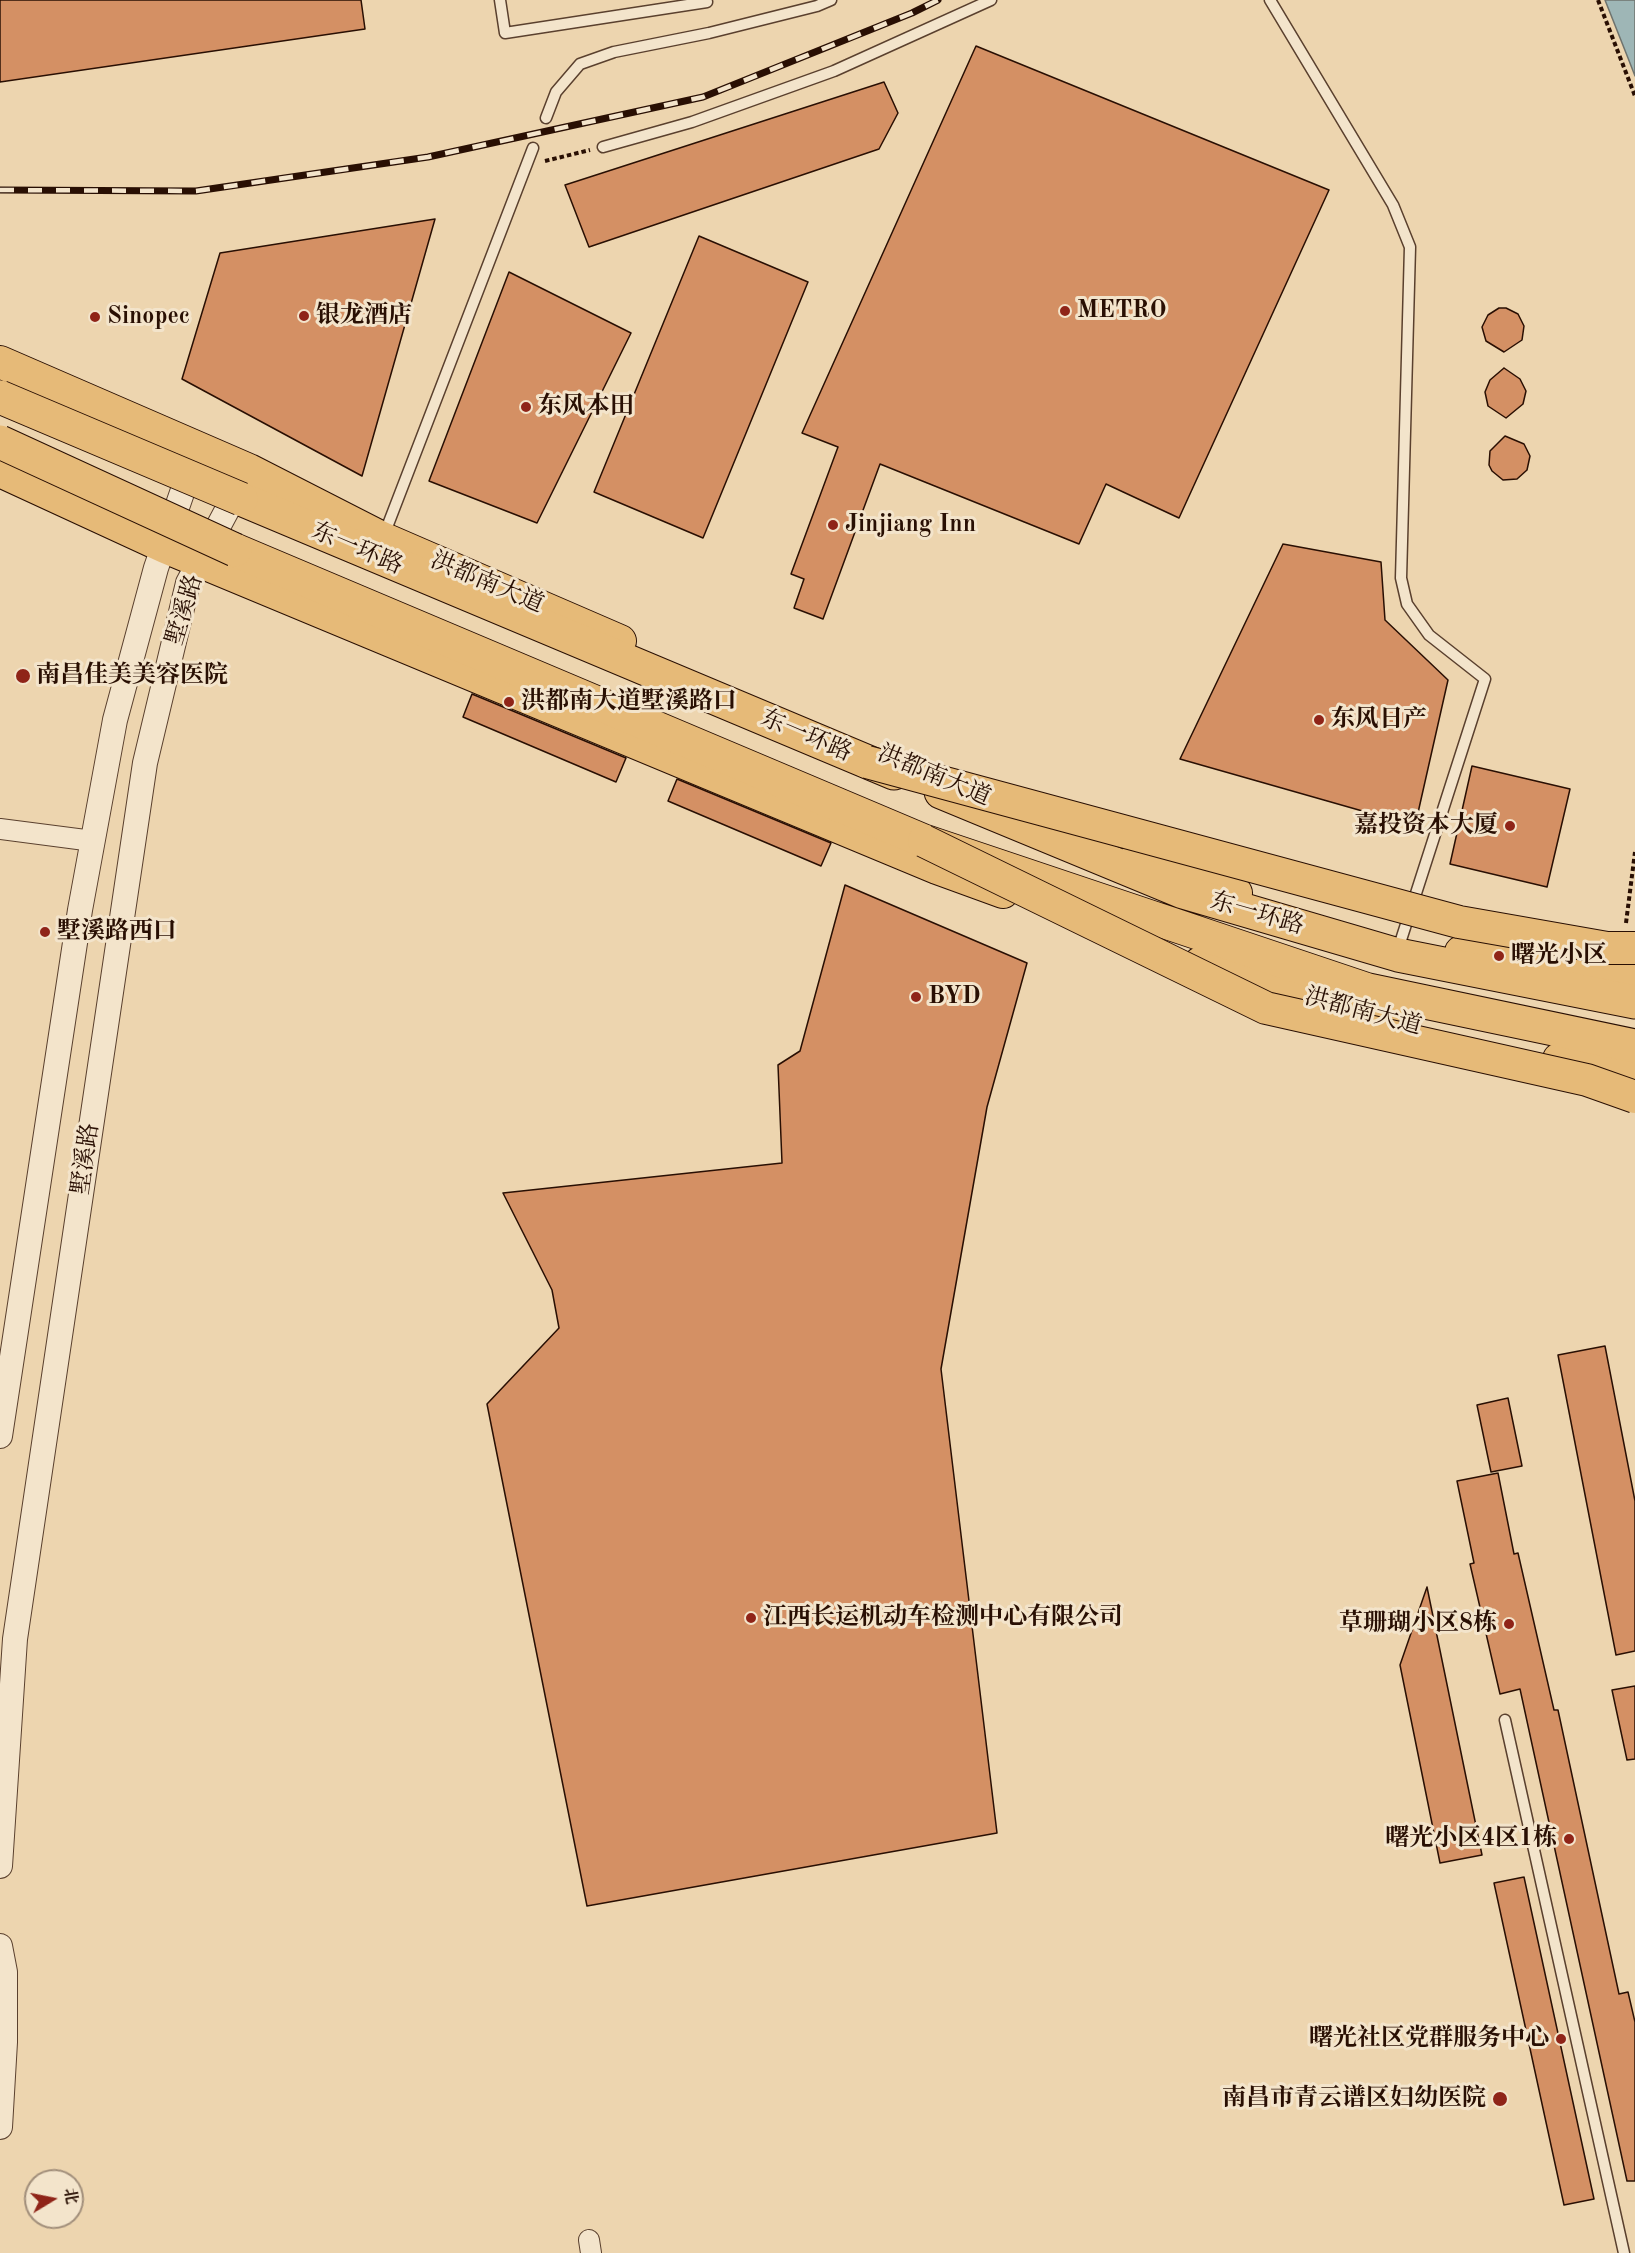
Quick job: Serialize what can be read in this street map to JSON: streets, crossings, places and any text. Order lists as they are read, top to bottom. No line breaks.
{"streets":{"highway":["东一环路"],"main road":["洪都南大道"],"street":["墅溪路"]},"crossings":[["东一环路","洪都南大道"],["洪都南大道","墅溪路"]],"places":["METRO","银龙酒店","Sinopec","东风本田","Jinjiang Inn","南昌佳美美容医院","洪都南大道墅溪路口","东风日产","嘉投资本大厦","墅溪路西口","曙光小区","BYD","江西长运机动车检测中心有限公司","草珊瑚小区8栋","曙光小区4区1栋","曙光社区党群服务中心","南昌市青云谱区妇幼医院"],"north":"right"}
